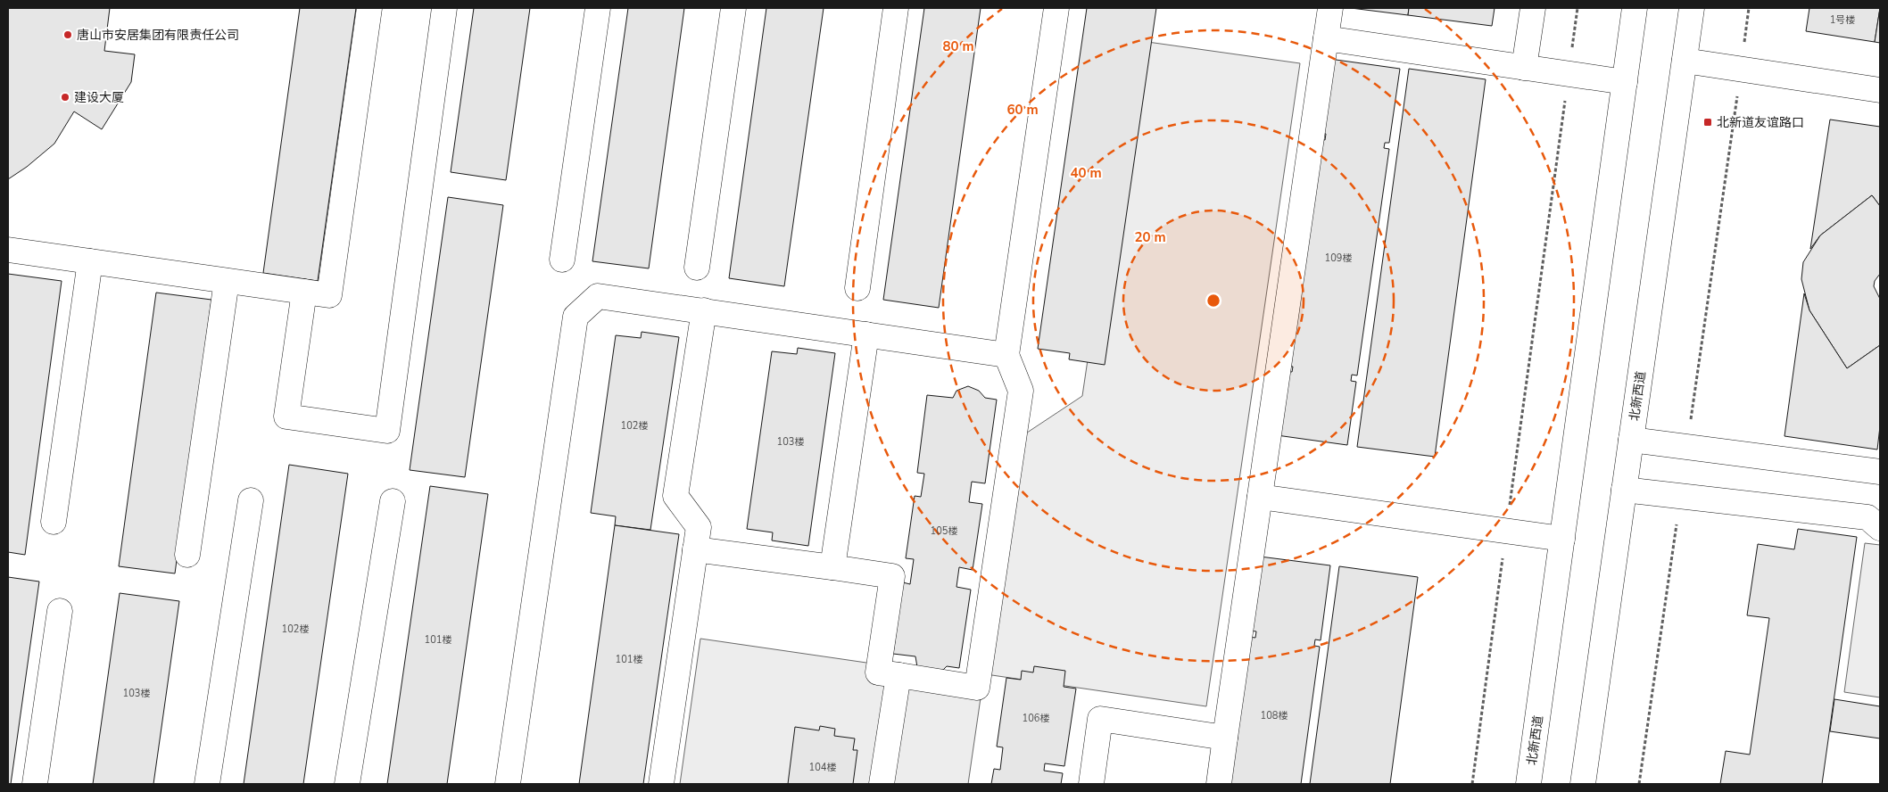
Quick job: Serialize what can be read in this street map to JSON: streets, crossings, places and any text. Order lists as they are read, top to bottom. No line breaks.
{"streets":{"main road":["北新西道"]},"places":{"other":["唐山市安居集团有限责任公司","建设大厦"],"transit":["北新道友谊路口"]},"house_numbers":["1号楼","109楼","102楼","103楼","105楼","102楼","101楼","101楼","103楼","108楼","106楼","104楼"],"rings":["80 m","60 m","40 m","20 m"]}
